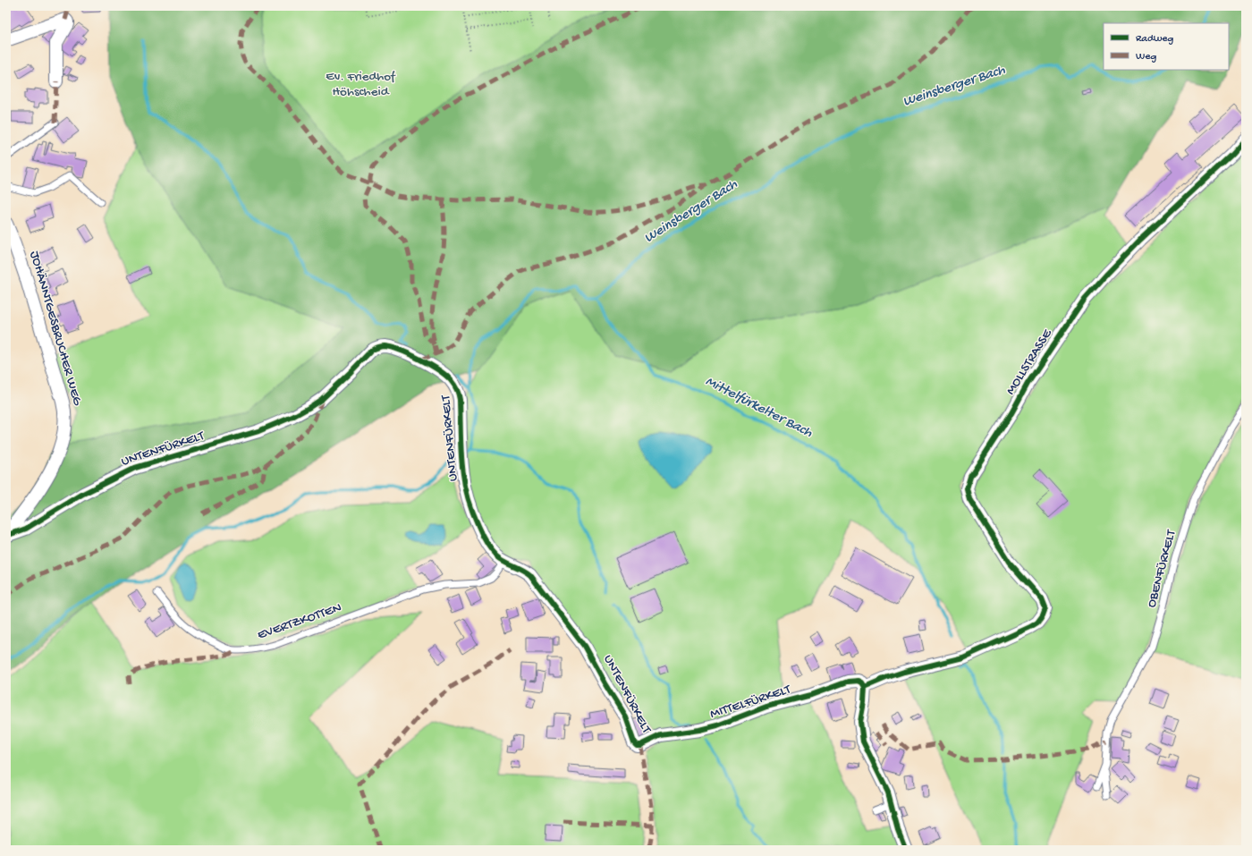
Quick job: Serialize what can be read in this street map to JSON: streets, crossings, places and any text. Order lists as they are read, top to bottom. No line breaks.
{"streets":{"street":["JOHÄNNTGESBRUCHER WEG","MOLLSTRASSE","UNTENFÜRKELT","MITTELFÜRKELT"],"lane":["OBENFÜRKELT","EVERTZKOTTEN"]},"crossings":[["JOHÄNNTGESBRUCHER WEG","UNTENFÜRKELT"],["MOLLSTRASSE","MITTELFÜRKELT"],["UNTENFÜRKELT","EVERTZKOTTEN"],["UNTENFÜRKELT","MITTELFÜRKELT"]],"water":["Weinsberger Bach","Mittelfürkelter Bach"],"parks":["Ev. Friedhof Höhscheid"],"legend":["Radweg","Weg"]}
